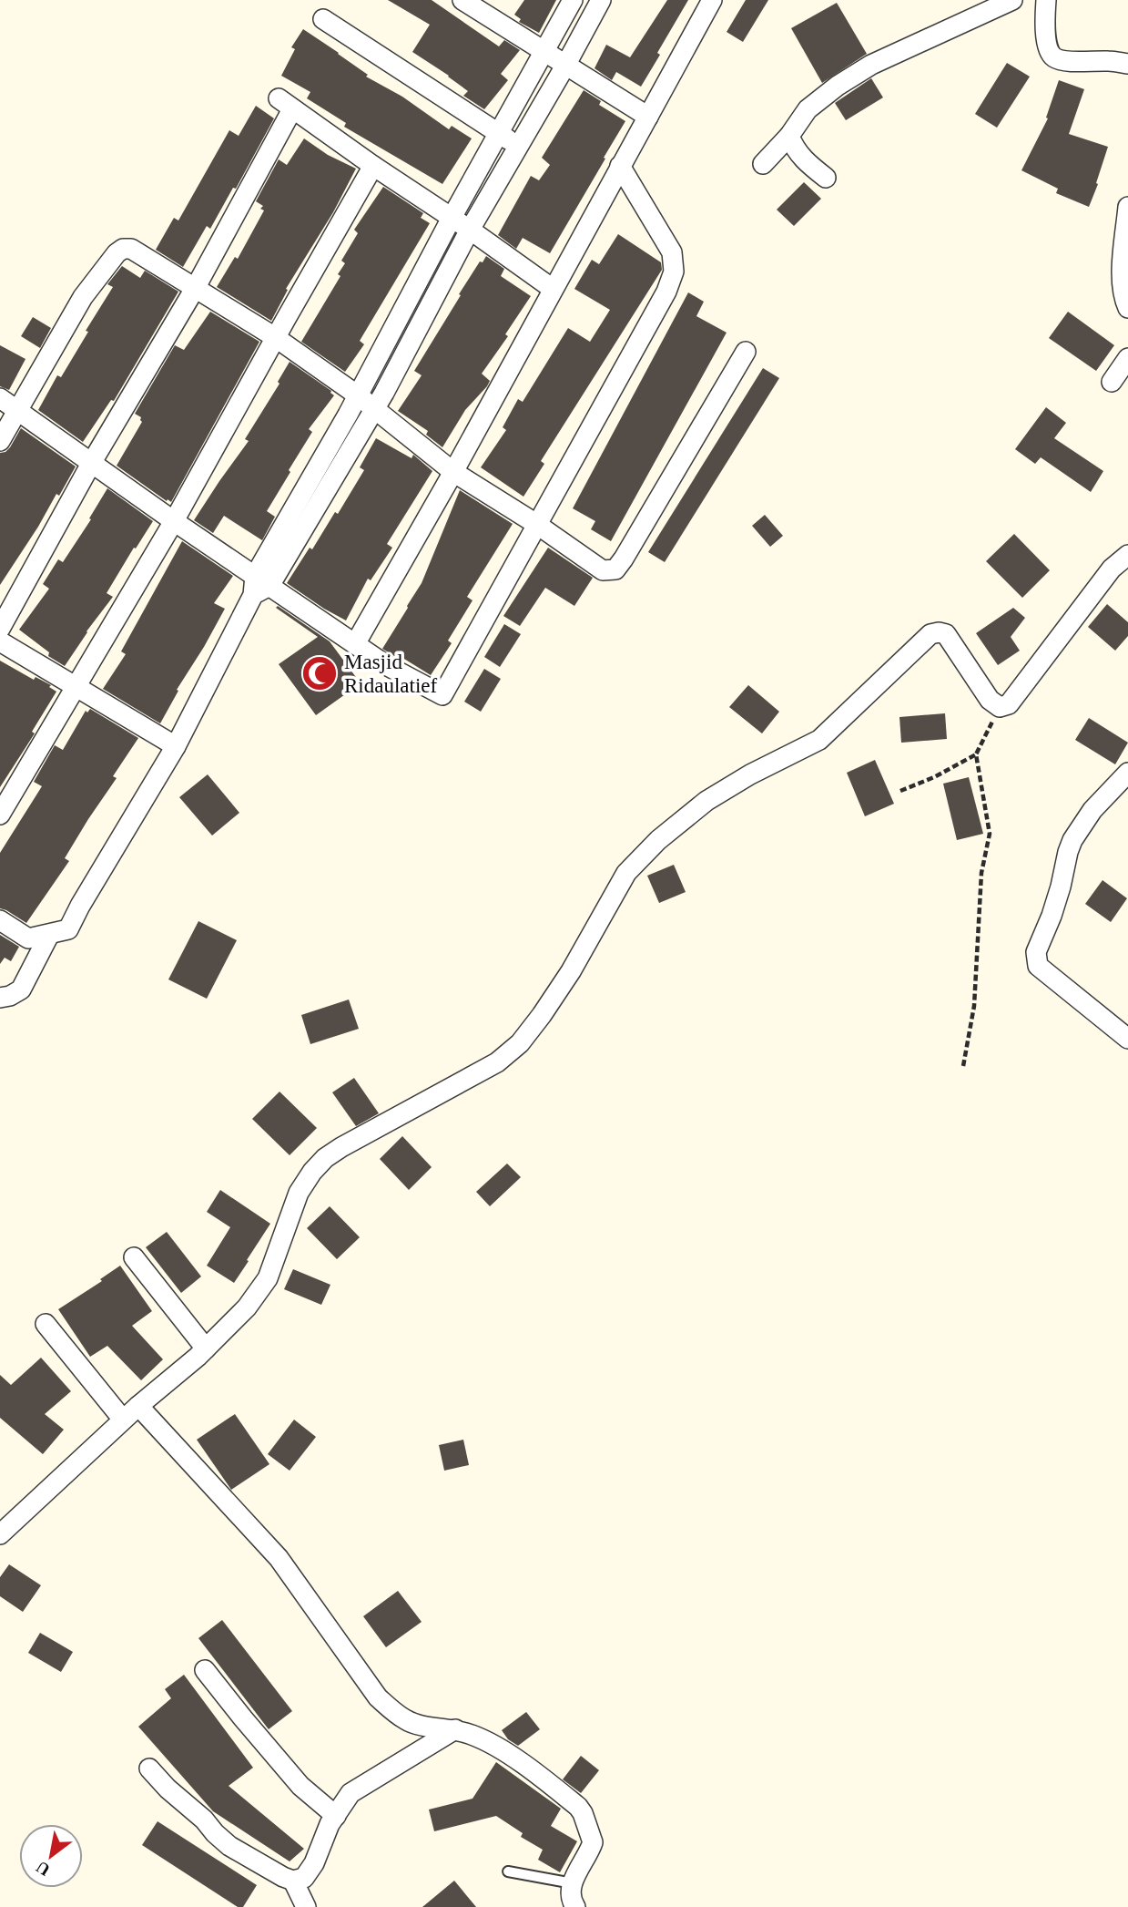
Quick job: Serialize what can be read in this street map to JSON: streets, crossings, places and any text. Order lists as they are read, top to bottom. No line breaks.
{"places":{"mosque":["Masjid Ridaulatief"]},"north":"bottom left"}
